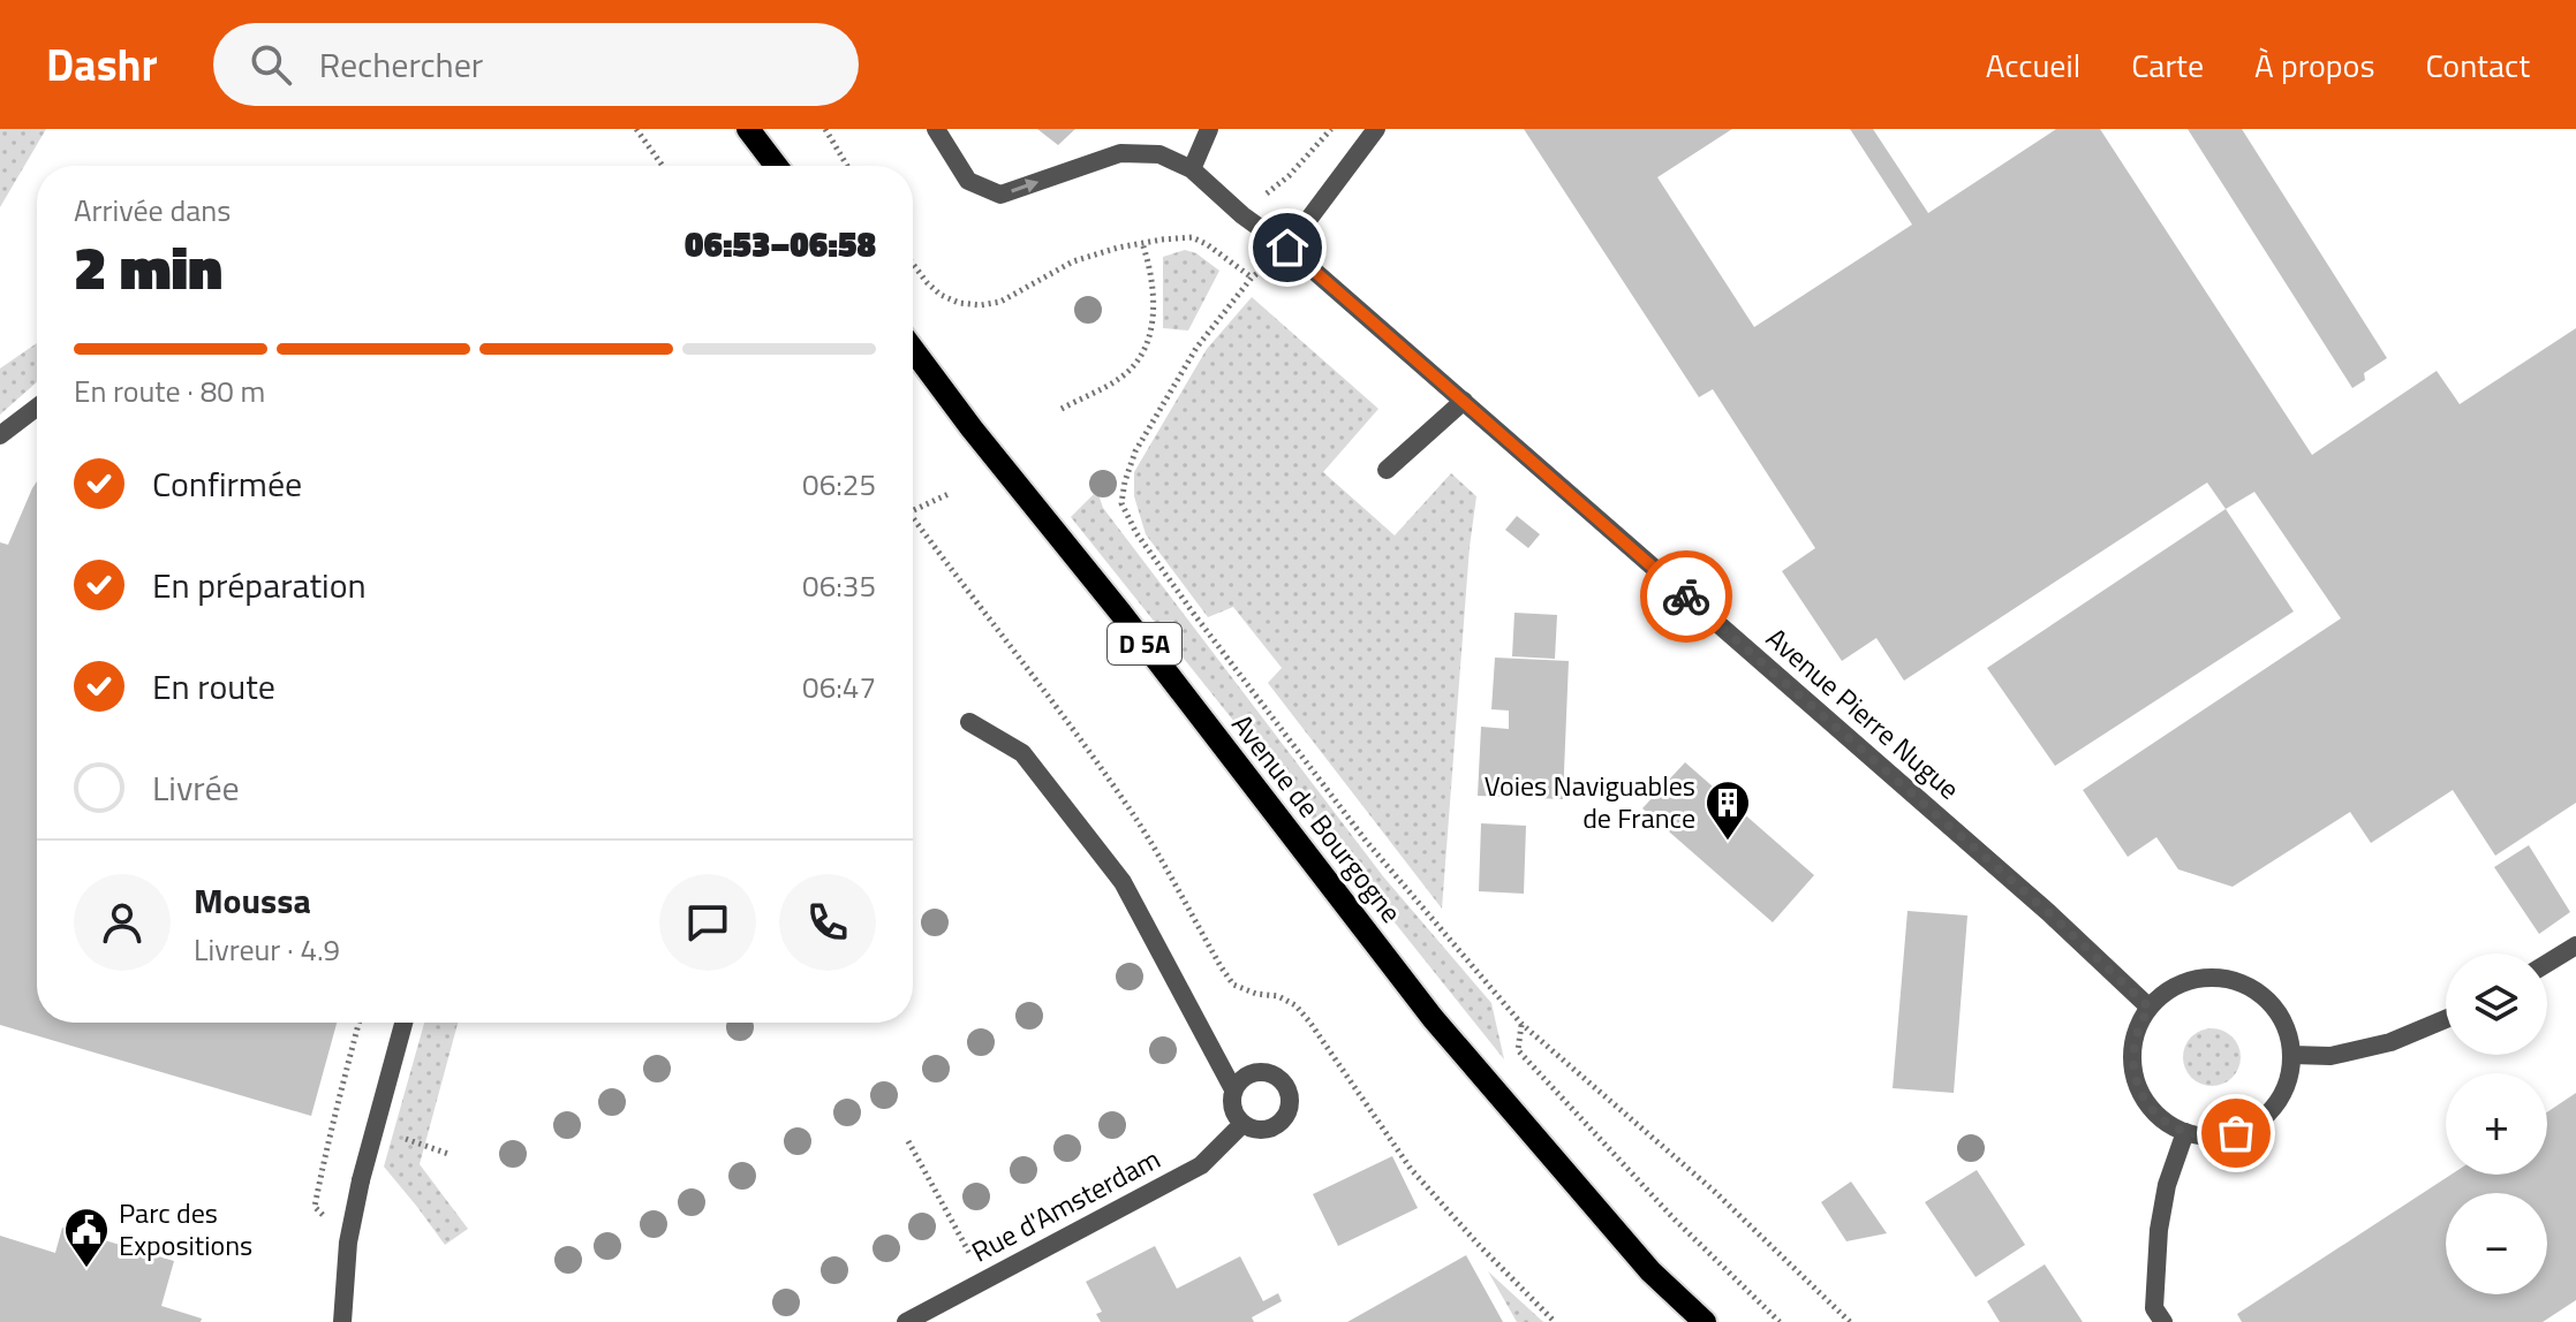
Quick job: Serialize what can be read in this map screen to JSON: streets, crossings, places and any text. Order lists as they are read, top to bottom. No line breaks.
{"streets":{"main road":["D 5A","Avenue de Bourgogne"],"street":["Avenue Pierre Nugue","Rue d'Amsterdam"]},"places":{"building":["Voies Naviguables de France"],"public building":["Parc des Expositions"]},"page":{"header":"Dashr","search":"Rechercher","nav":["Accueil","Carte","À propos","Contact"],"heading":["2 min","Arrivée dans","06:53–06:58"],"panel":["Moussa","Livreur · 4.9"],"bar":"En route · 80 m","list":[["Confirmée","06:25"],["En préparation","06:35"],["En route","06:47"],"Livrée"],"map_buttons":["+","−"]}}
